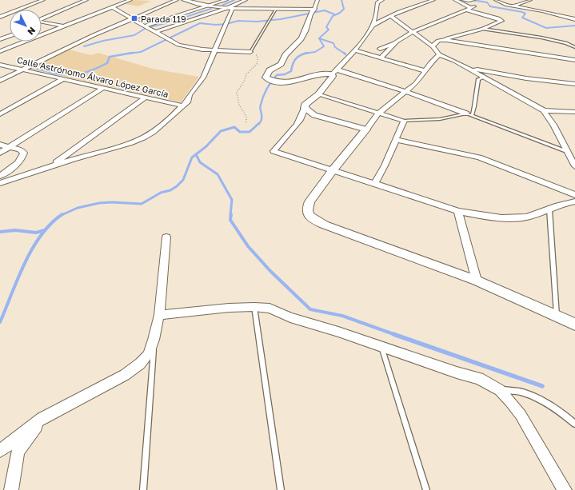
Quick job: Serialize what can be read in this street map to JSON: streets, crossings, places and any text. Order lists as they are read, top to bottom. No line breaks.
{"streets":{"street":["Calle Astrónomo Álvaro López García"]},"places":{"transit":["Parada 119"]},"north":"bottom right"}
